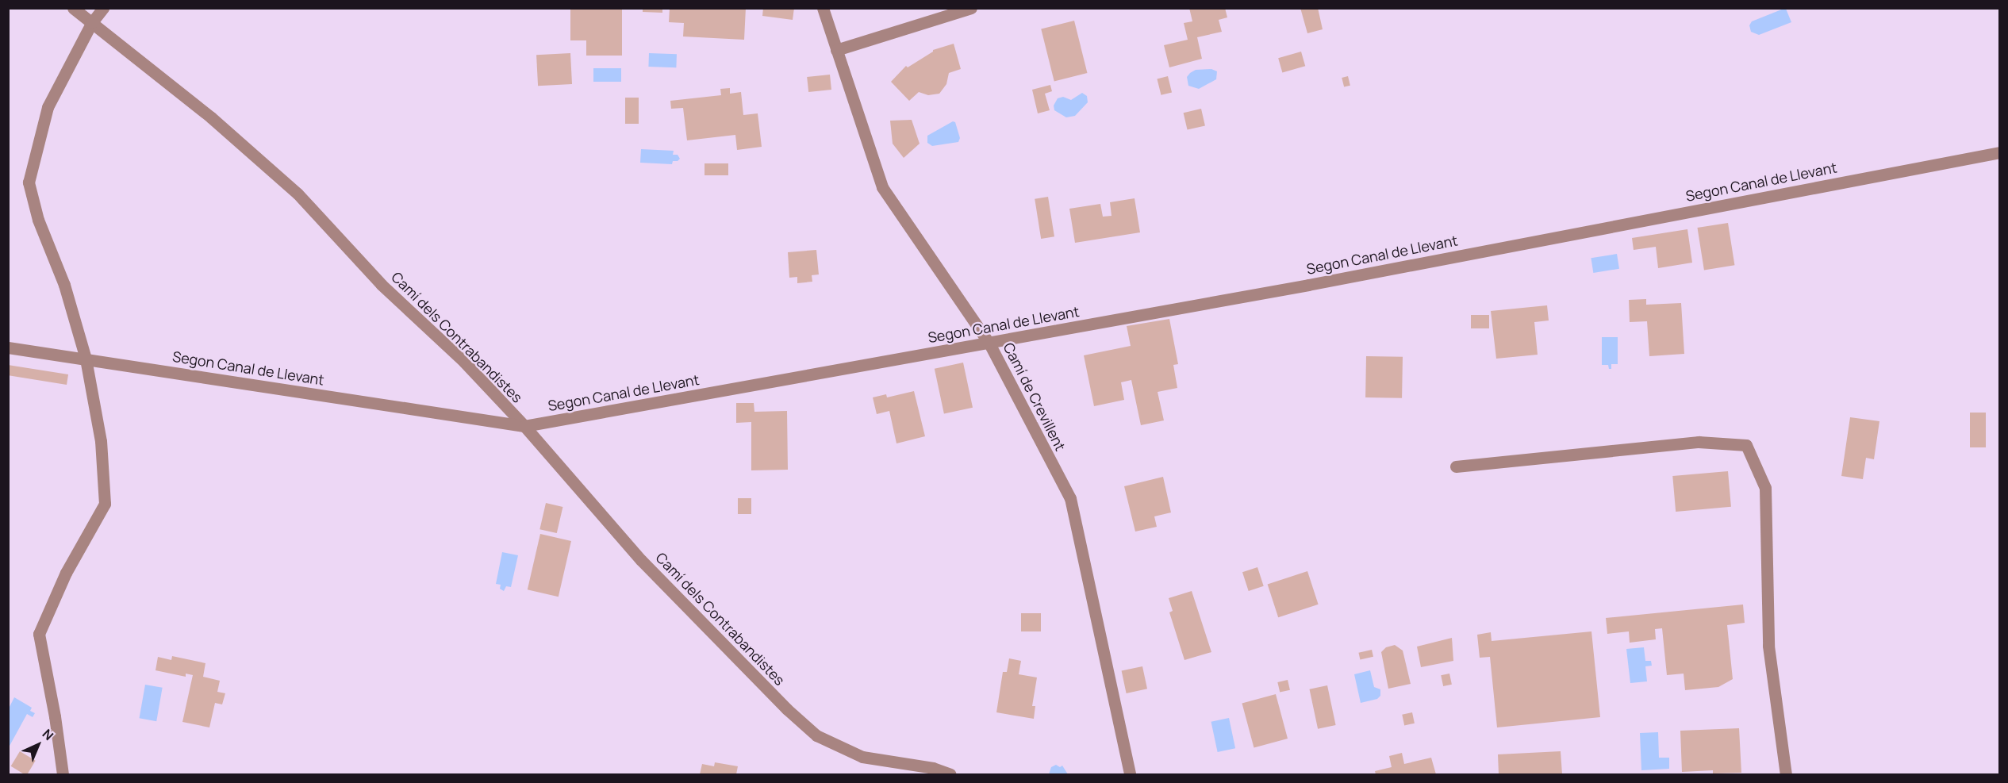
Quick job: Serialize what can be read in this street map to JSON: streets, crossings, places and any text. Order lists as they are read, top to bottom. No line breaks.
{"streets":{"street":["Segon Canal de Llevant","Camí dels Contrabandistes","Camí de Crevillent"]},"crossings":[["Segon Canal de Llevant","Camí dels Contrabandistes"],["Segon Canal de Llevant","Camí de Crevillent"]],"north":"top right"}
